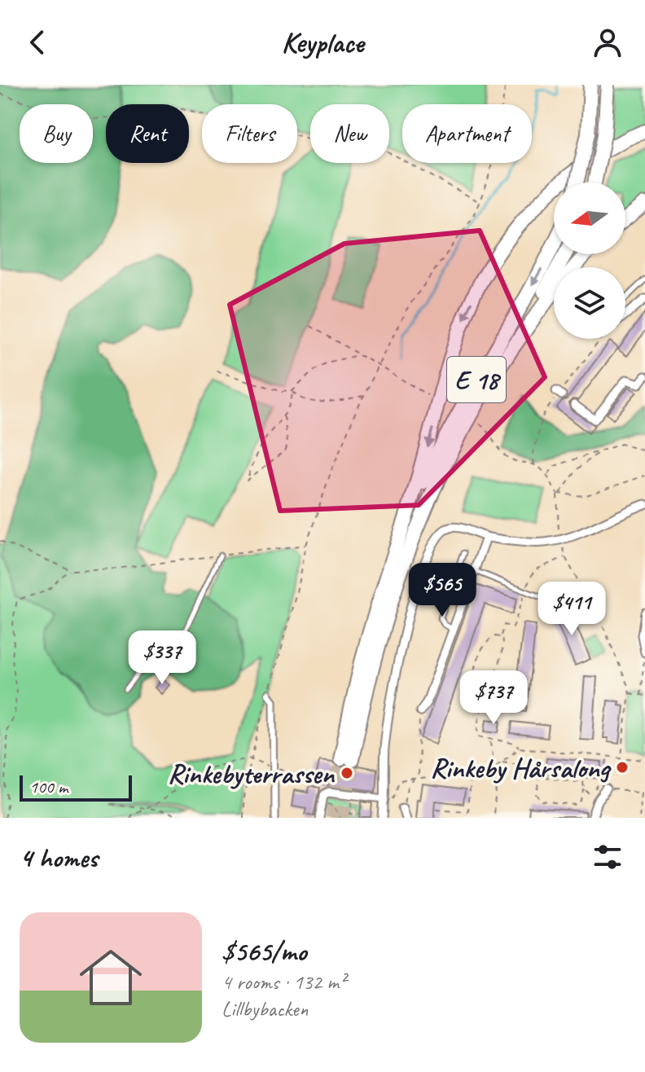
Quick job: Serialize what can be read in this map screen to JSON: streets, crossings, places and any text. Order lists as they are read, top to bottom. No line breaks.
{"streets":{"highway":["E 18"]},"places":["Rinkeby Hårsalong","Rinkebyterrassen"],"scale_bar":"100 m","north":"left","page":{"header":"Keyplace","chip":["Buy","Rent","Filters","New","Apartment"],"price":["$565","$411","$337","$737"],"scale":"100 m","heading":"4 homes","list":[{"name":"$565/mo","note":"4 rooms · 132 m² · Lillbybacken"}]}}
